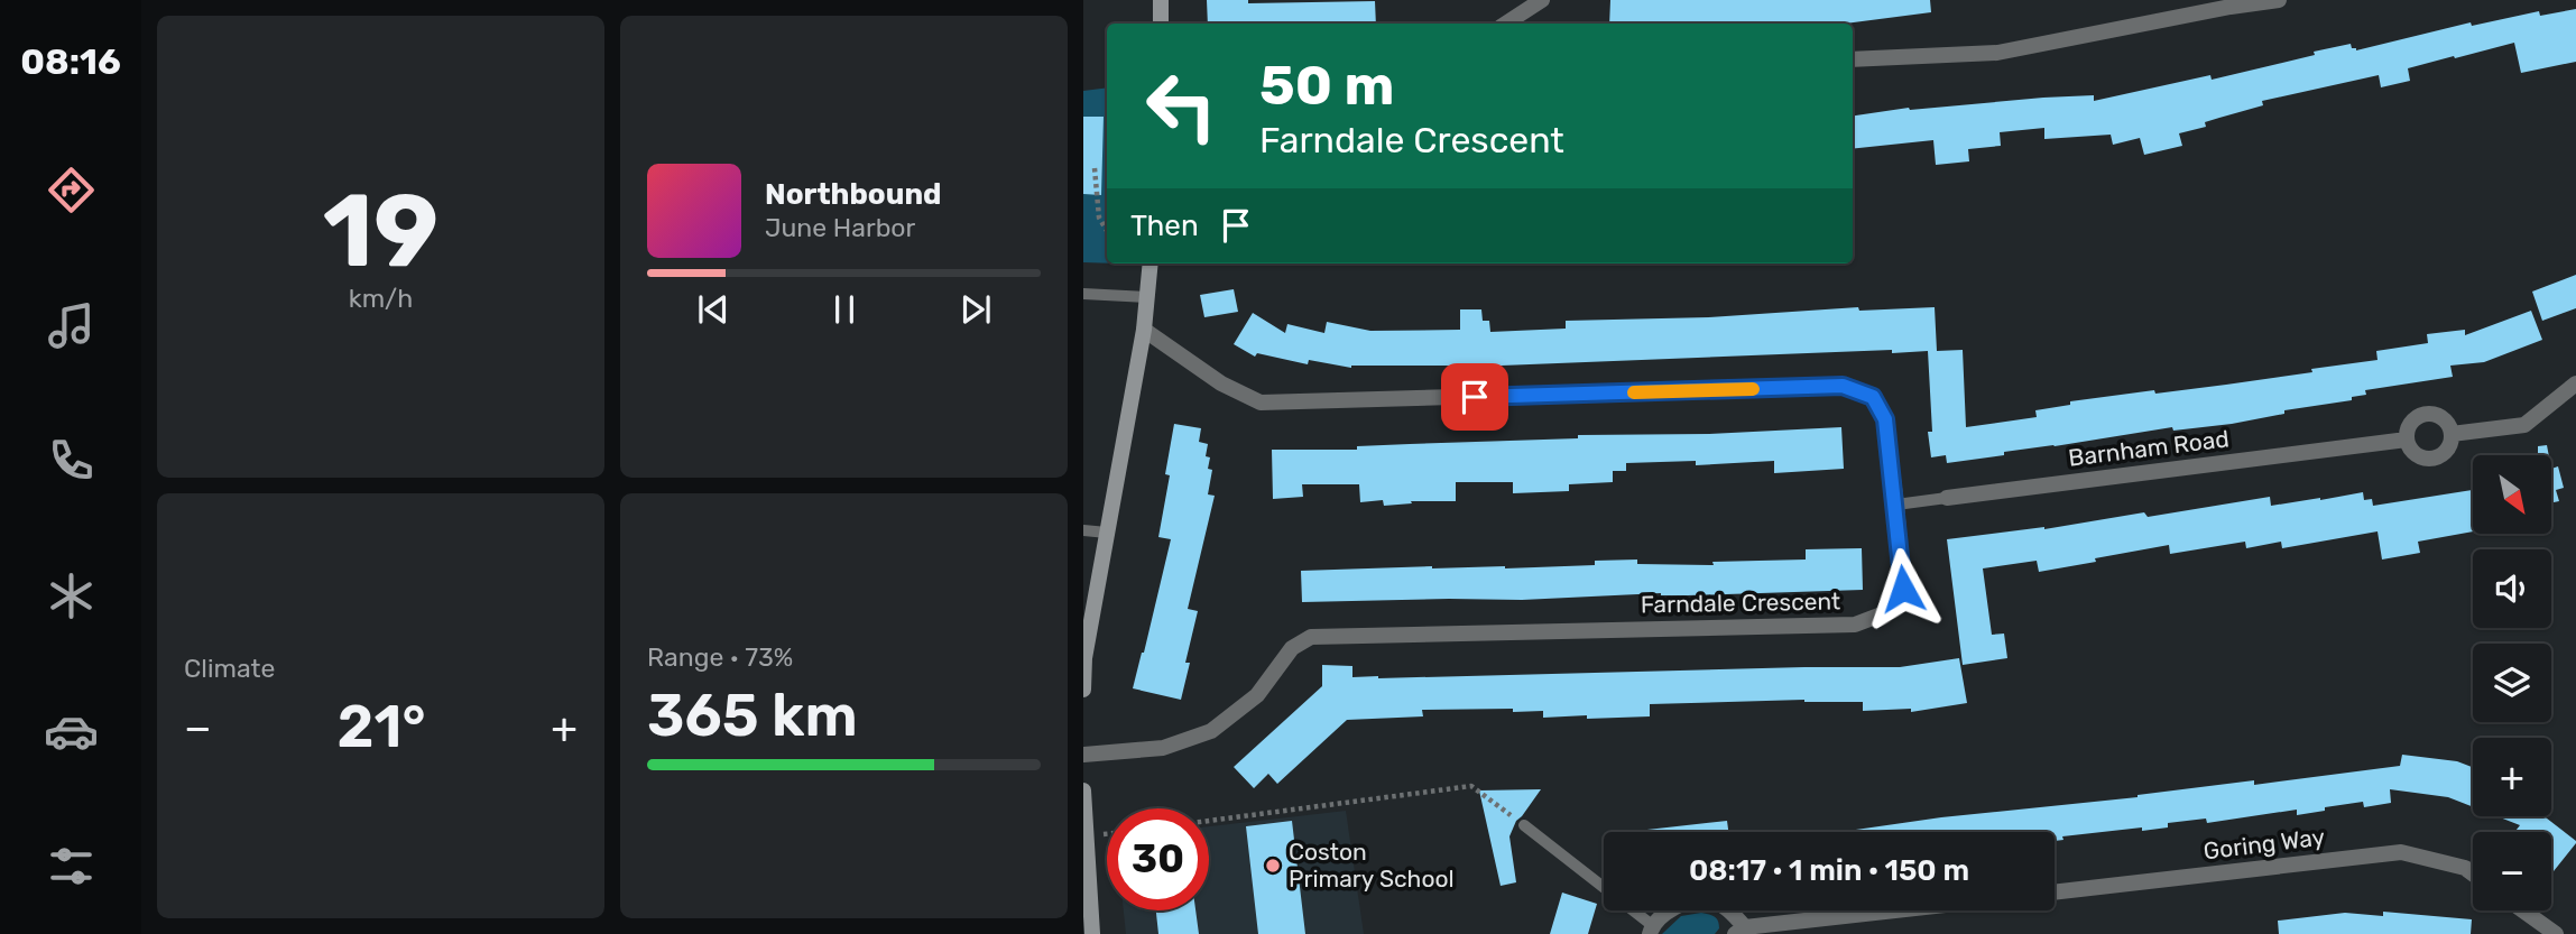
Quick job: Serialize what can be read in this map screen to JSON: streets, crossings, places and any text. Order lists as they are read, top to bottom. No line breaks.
{"streets":{"street":["Barnham Road","Farndale Crescent","Goring Way"]},"crossings":[["Barnham Road","Farndale Crescent"]],"places":["Coston Primary School"],"north":"bottom right","page":{"tabs":"08:16","tile":[["19","km/h"],"Climate",["Range · 73%","365 km"]],"turn":["50 m","Farndale Crescent"],"song":["Northbound","June Harbor"],"then":"Then","map_buttons":["+","−"],"heat":["−","21°","+"],"limit":"30","trip":"08:17 · 1 min · 150 m"}}
